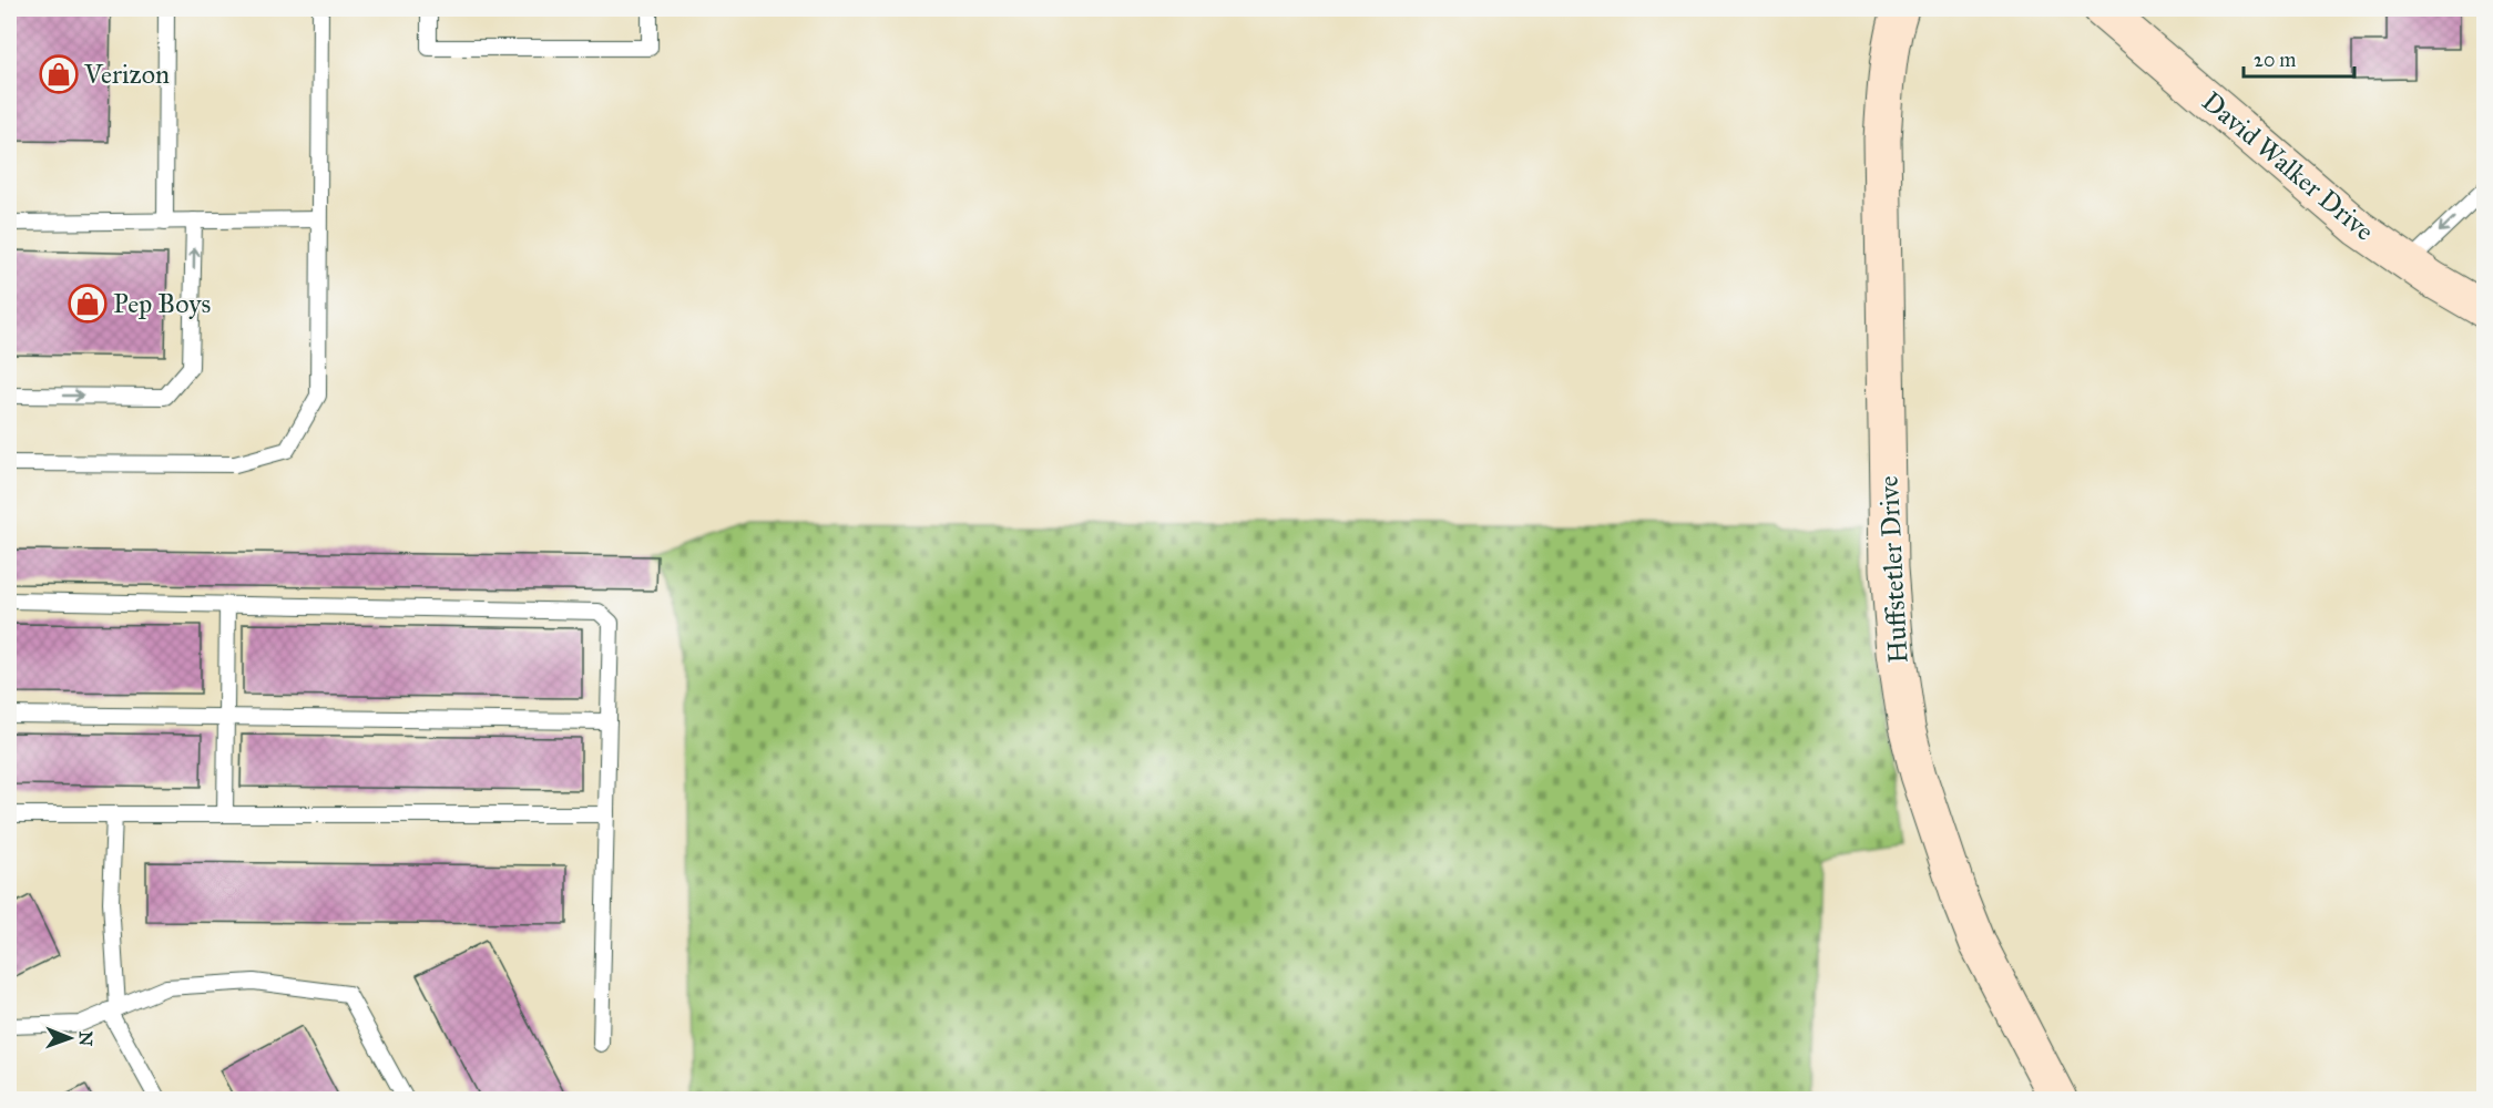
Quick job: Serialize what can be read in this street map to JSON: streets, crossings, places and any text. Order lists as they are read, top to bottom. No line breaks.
{"streets":{"street":["David Walker Drive","Huffstetler Drive"]},"places":{"shop":["Verizon","Pep Boys"]},"scale_bar":"20 m","north":"right"}
